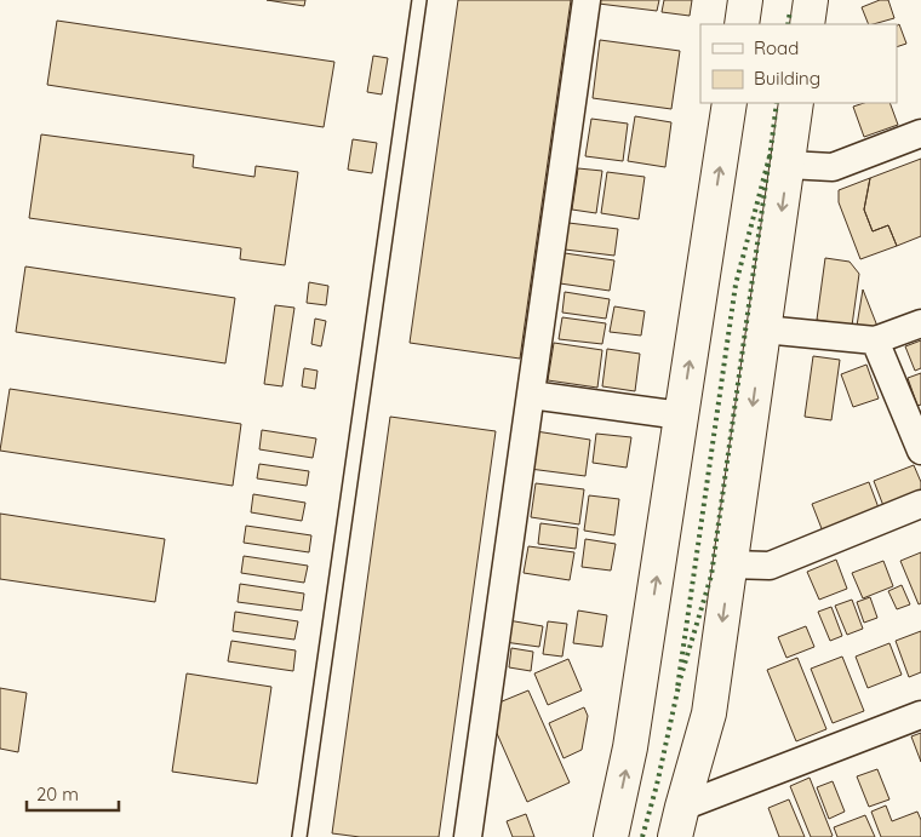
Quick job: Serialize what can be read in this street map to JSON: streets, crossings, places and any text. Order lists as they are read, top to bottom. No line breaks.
{"legend":["Road","Building"],"scale_bar":"20 m"}
